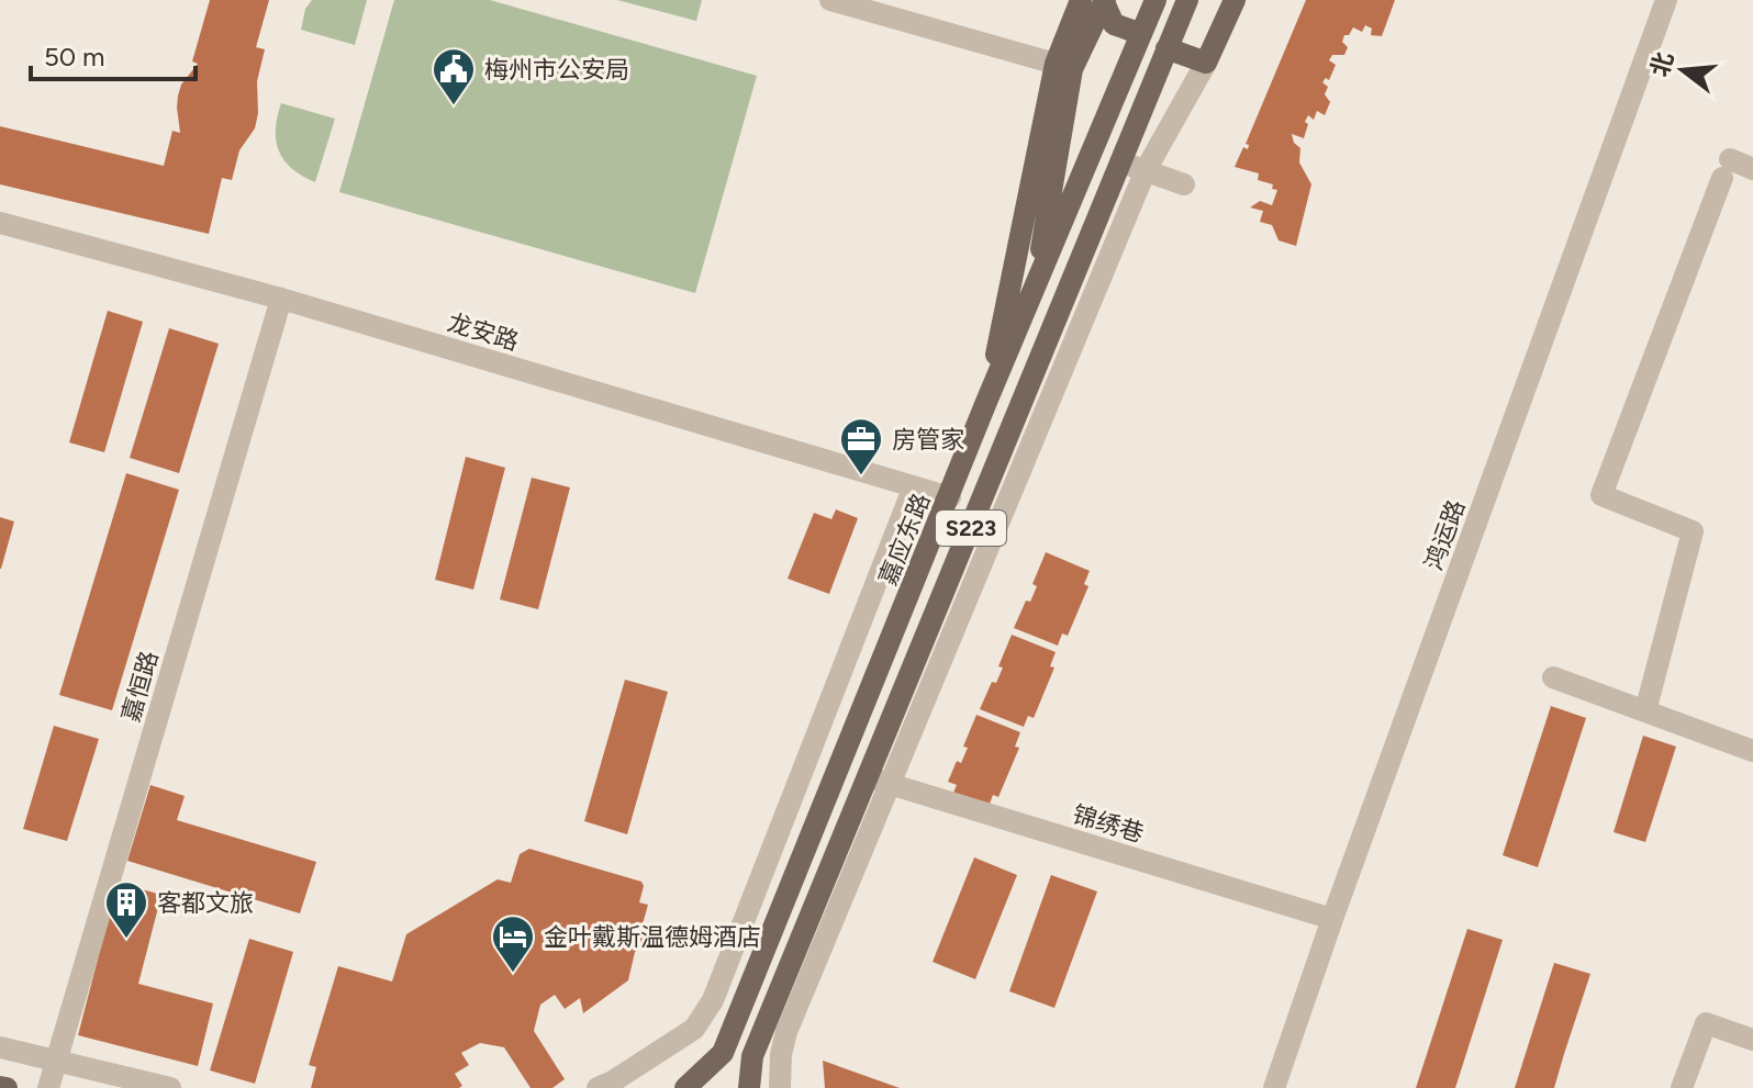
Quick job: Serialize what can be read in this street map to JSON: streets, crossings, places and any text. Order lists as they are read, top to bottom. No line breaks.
{"streets":{"main road":["S223","嘉应东路"],"street":["龙安路","鸿运路","嘉恒路","锦绣巷"]},"crossings":[["龙安路","嘉应东路"],["龙安路","嘉恒路"],["S223","锦绣巷"],["鸿运路","锦绣巷"]],"places":{"public building":["梅州市公安局"],"office":["房管家"],"building":["客都文旅"],"hotel":["金叶戴斯温德姆酒店"]},"scale_bar":"50 m","north":"left"}
